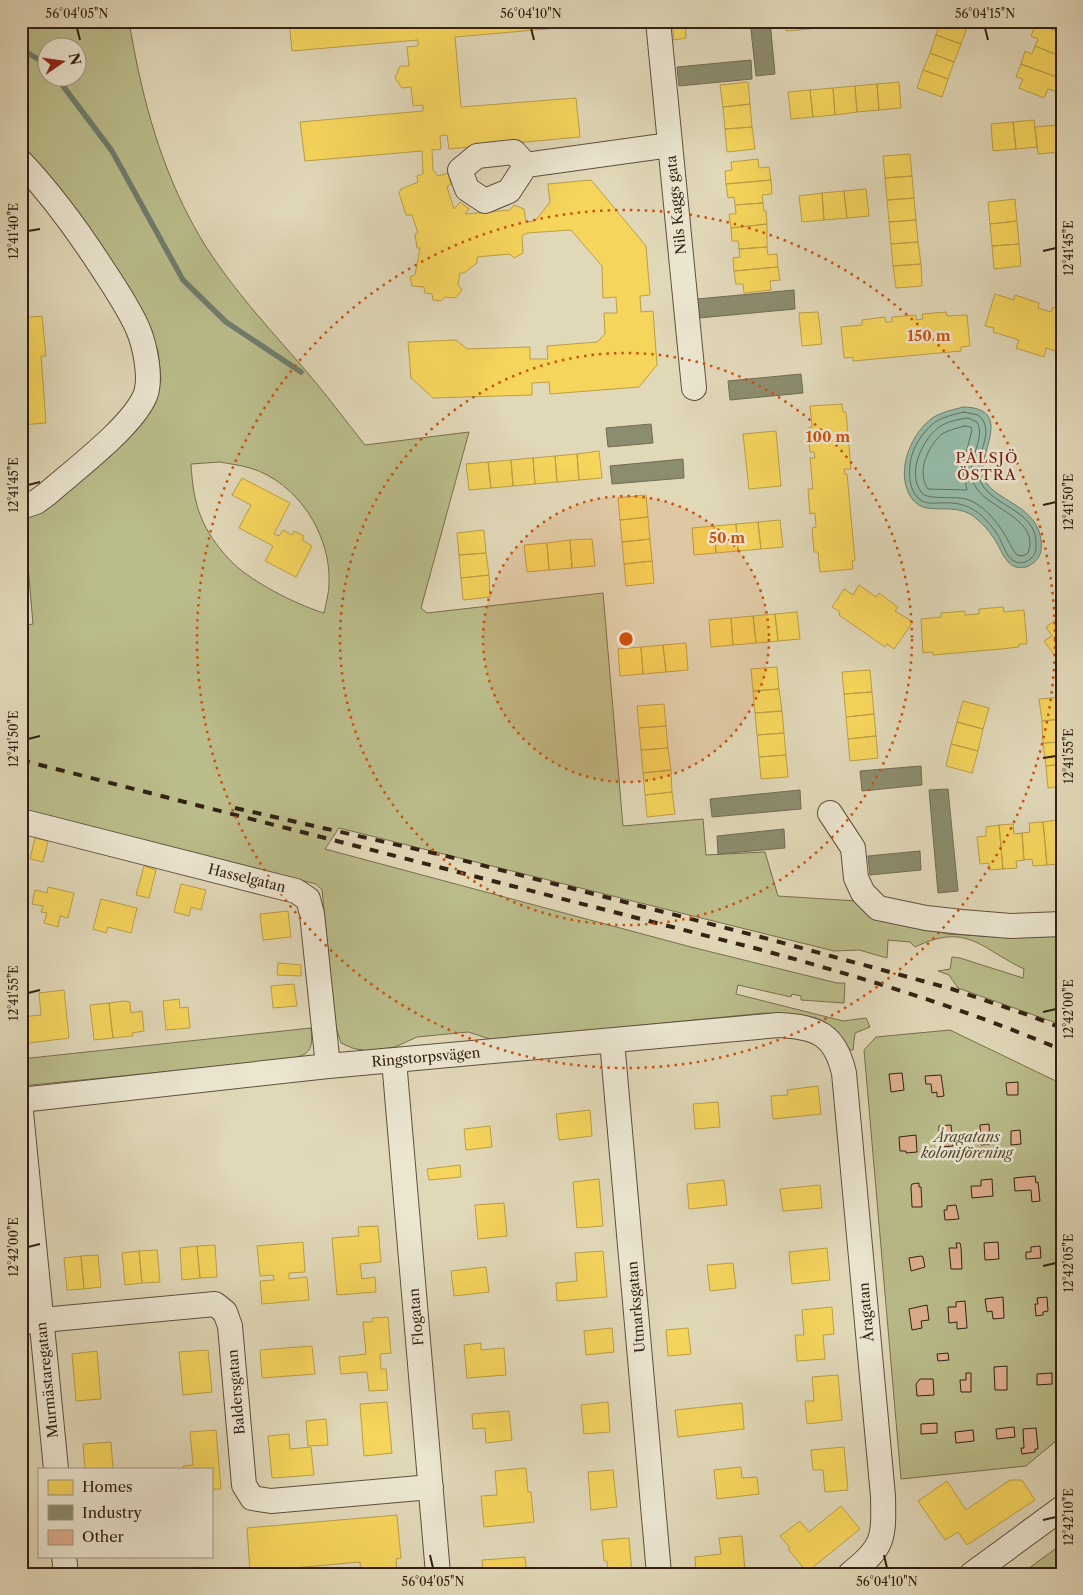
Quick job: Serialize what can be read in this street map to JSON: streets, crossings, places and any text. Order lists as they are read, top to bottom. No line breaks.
{"streets":{"street":["Nils Kaggs gata","Hasselgatan","Ringstorpsvägen","Utmarksgatan","Åragatan","Flogatan","Murmästaregatan","Baldersgatan"]},"crossings":[["Hasselgatan","Ringstorpsvägen"],["Ringstorpsvägen","Utmarksgatan"],["Ringstorpsvägen","Åragatan"],["Ringstorpsvägen","Flogatan"],["Flogatan","Baldersgatan"],["Murmästaregatan","Baldersgatan"]],"districts":["PÅLSJÖ ÖSTRA"],"parks":["Åragatans koloniförening"],"legend":["Homes","Industry","Other"],"north":"right","coordinates":["56°04'05\"N","56°04'10\"N","56°04'15\"N","12°41'40\"E","12°41'45\"E","12°41'50\"E","12°41'55\"E","12°42'00\"E","12°42'05\"E","12°42'10\"E"],"rings":["150 m","100 m","50 m"]}
